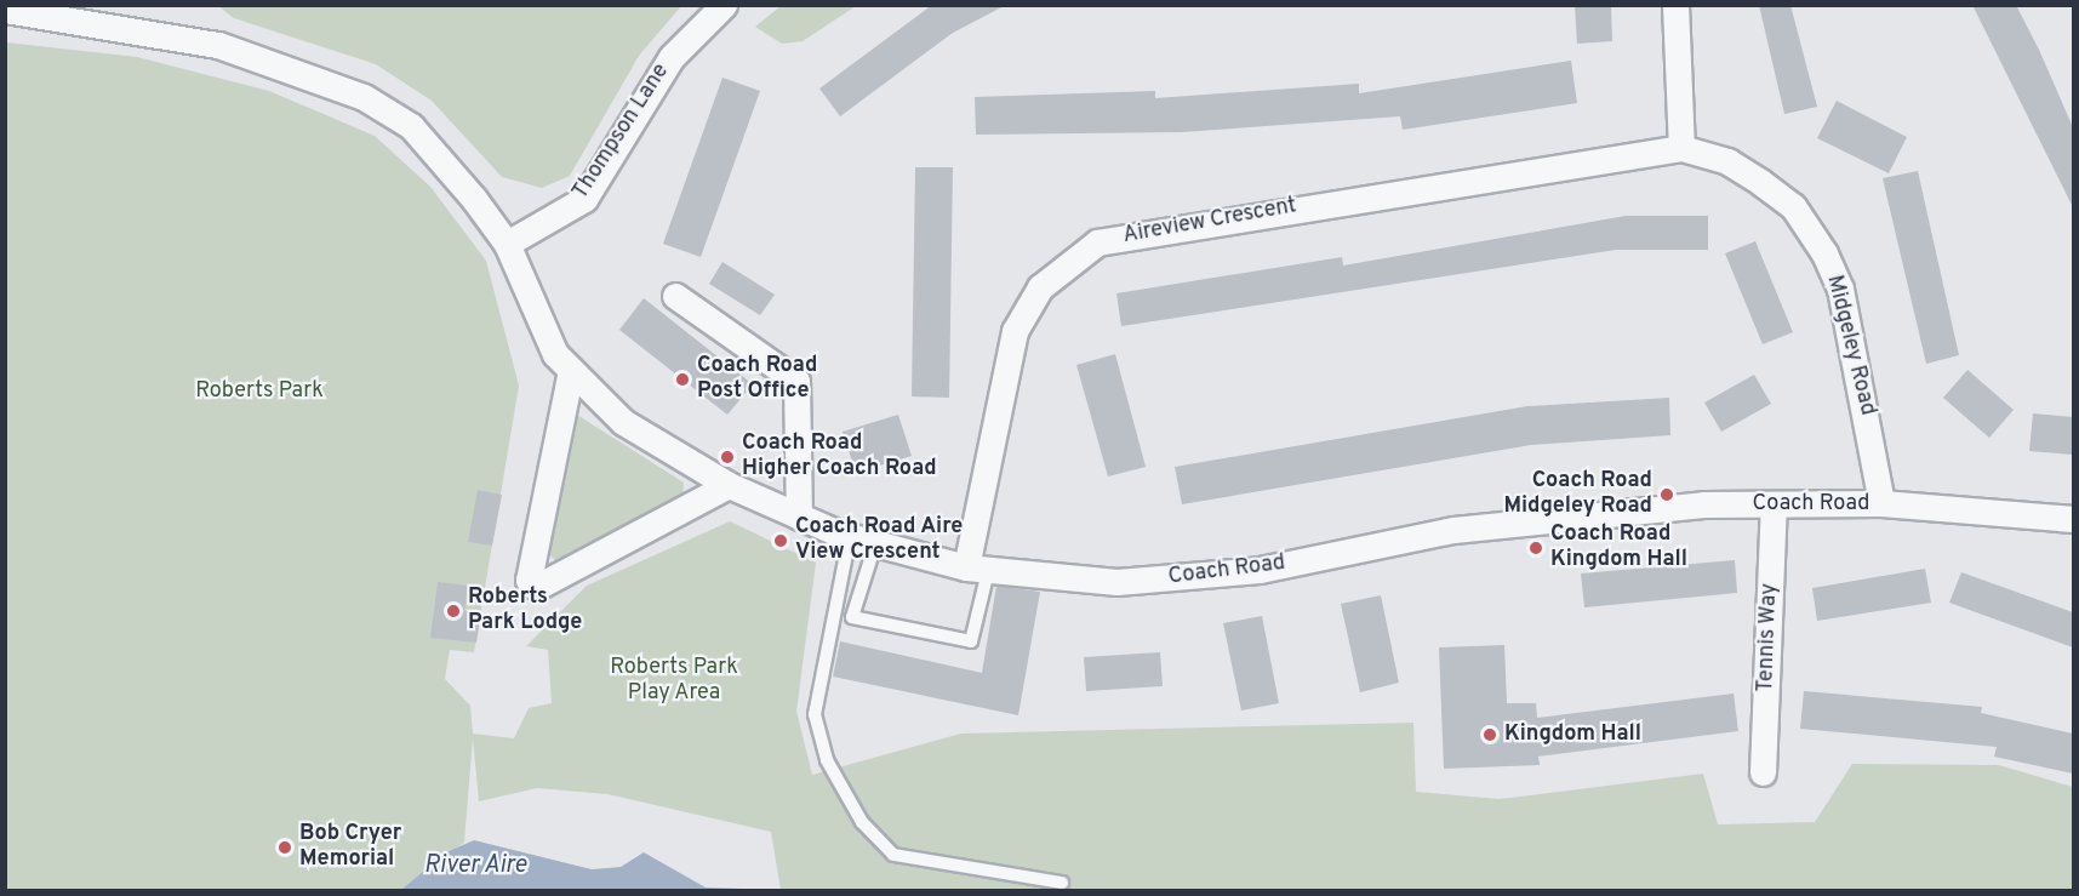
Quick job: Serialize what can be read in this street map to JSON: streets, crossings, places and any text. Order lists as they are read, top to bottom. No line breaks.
{"streets":{"street":["Thompson Lane","Aireview Crescent","Midgeley Road","Coach Road","Tennis Way"]},"crossings":[["Thompson Lane","Coach Road"],["Aireview Crescent","Midgeley Road"],["Aireview Crescent","Coach Road"],["Midgeley Road","Coach Road"],["Coach Road","Tennis Way"]],"water":["River Aire"],"parks":["Roberts Park","Roberts Park Play Area"],"places":["Coach Road Post Office","Coach Road Higher Coach Road","Coach Road Midgeley Road","Coach Road Aire View Crescent","Coach Road Kingdom Hall","Roberts Park Lodge","Kingdom Hall","Bob Cryer Memorial"]}
